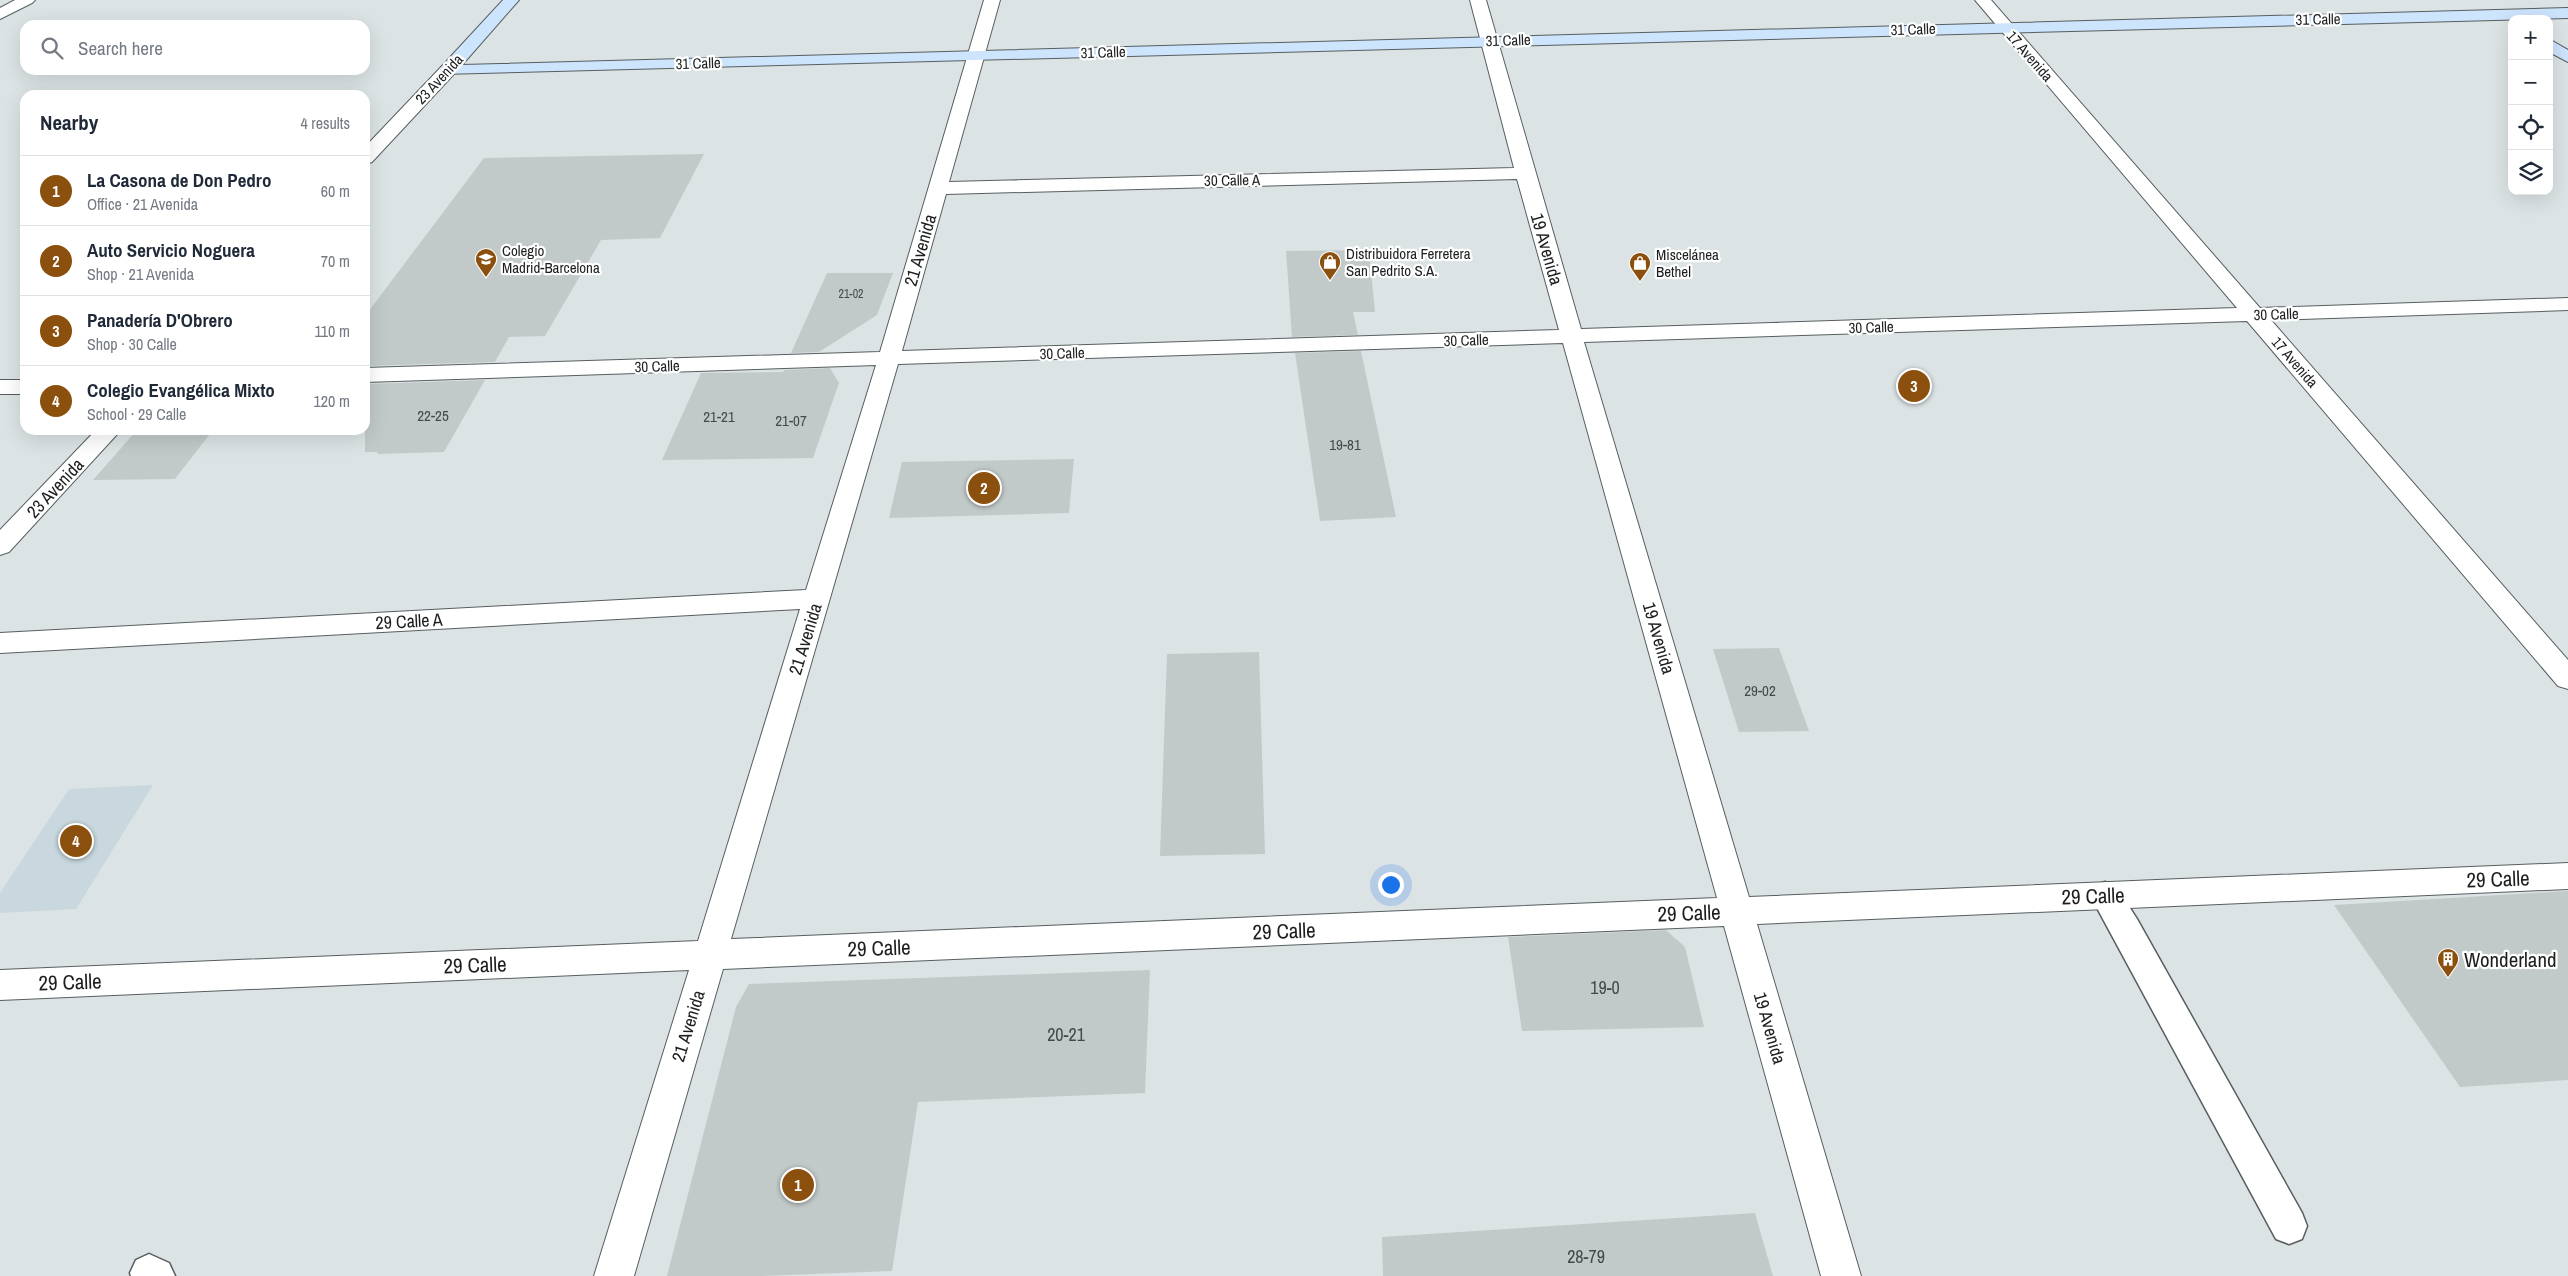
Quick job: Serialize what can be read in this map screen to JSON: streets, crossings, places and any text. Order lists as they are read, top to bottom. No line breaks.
{"streets":{"street":["31 Calle","17 Avenida","23 Avenida","30 Calle A","19 Avenida","21 Avenida","30 Calle","29 Calle A","29 Calle"]},"crossings":[["31 Calle","17 Avenida"],["31 Calle","23 Avenida"],["31 Calle","19 Avenida"],["31 Calle","21 Avenida"],["17 Avenida","30 Calle"],["30 Calle A","19 Avenida"],["30 Calle A","21 Avenida"],["19 Avenida","30 Calle"],["19 Avenida","29 Calle"],["21 Avenida","30 Calle"],["21 Avenida","29 Calle A"],["21 Avenida","29 Calle"]],"places":{"school or university":["Colegio Madrid-Barcelona"],"shop":["Distribuidora Ferretera San Pedrito S.A.","Miscelánea Bethel"],"building":["Wonderland"]},"house_numbers":["21-02","22-25","21-21","21-07","19-81","29-02","19-0","20-21","28-79"],"page":{"map_buttons":["+","−"],"search":"Search here","heading":["Nearby","4 results"],"list":[{"mark":"1","name":"La Casona de Don Pedro","note":"Office · 21 Avenida","value":"60 m"},{"mark":"2","name":"Auto Servicio Noguera","note":"Shop · 21 Avenida","value":"70 m"},{"mark":"3","name":"Panadería D'Obrero","note":"Shop · 30 Calle","value":"110 m"},{"mark":"4","name":"Colegio Evangélica Mixto","note":"School · 29 Calle","value":"120 m"}],"pins":["3","2","4","1"]}}
